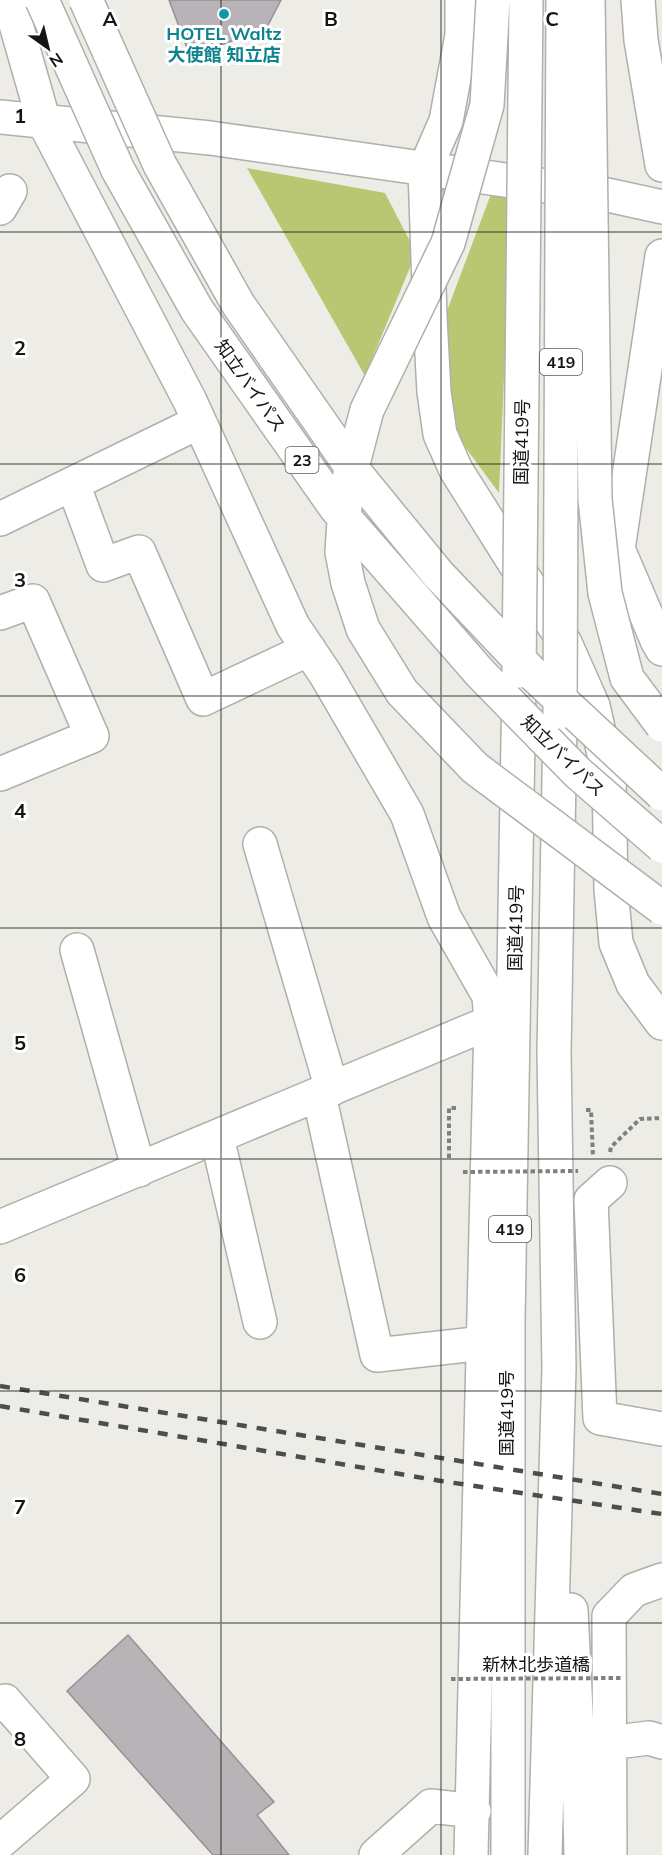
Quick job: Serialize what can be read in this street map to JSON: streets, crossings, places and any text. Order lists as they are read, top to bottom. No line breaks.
{"streets":{"main road":["419","知立バイパス","国道419号","23"],"path":["新林北歩道橋"]},"places":["HOTEL Waltz 大使館 知立店"],"north":"bottom right","grid":{"columns":["A","B","C"],"rows":["1","2","3","4","5","6","7","8"]}}
